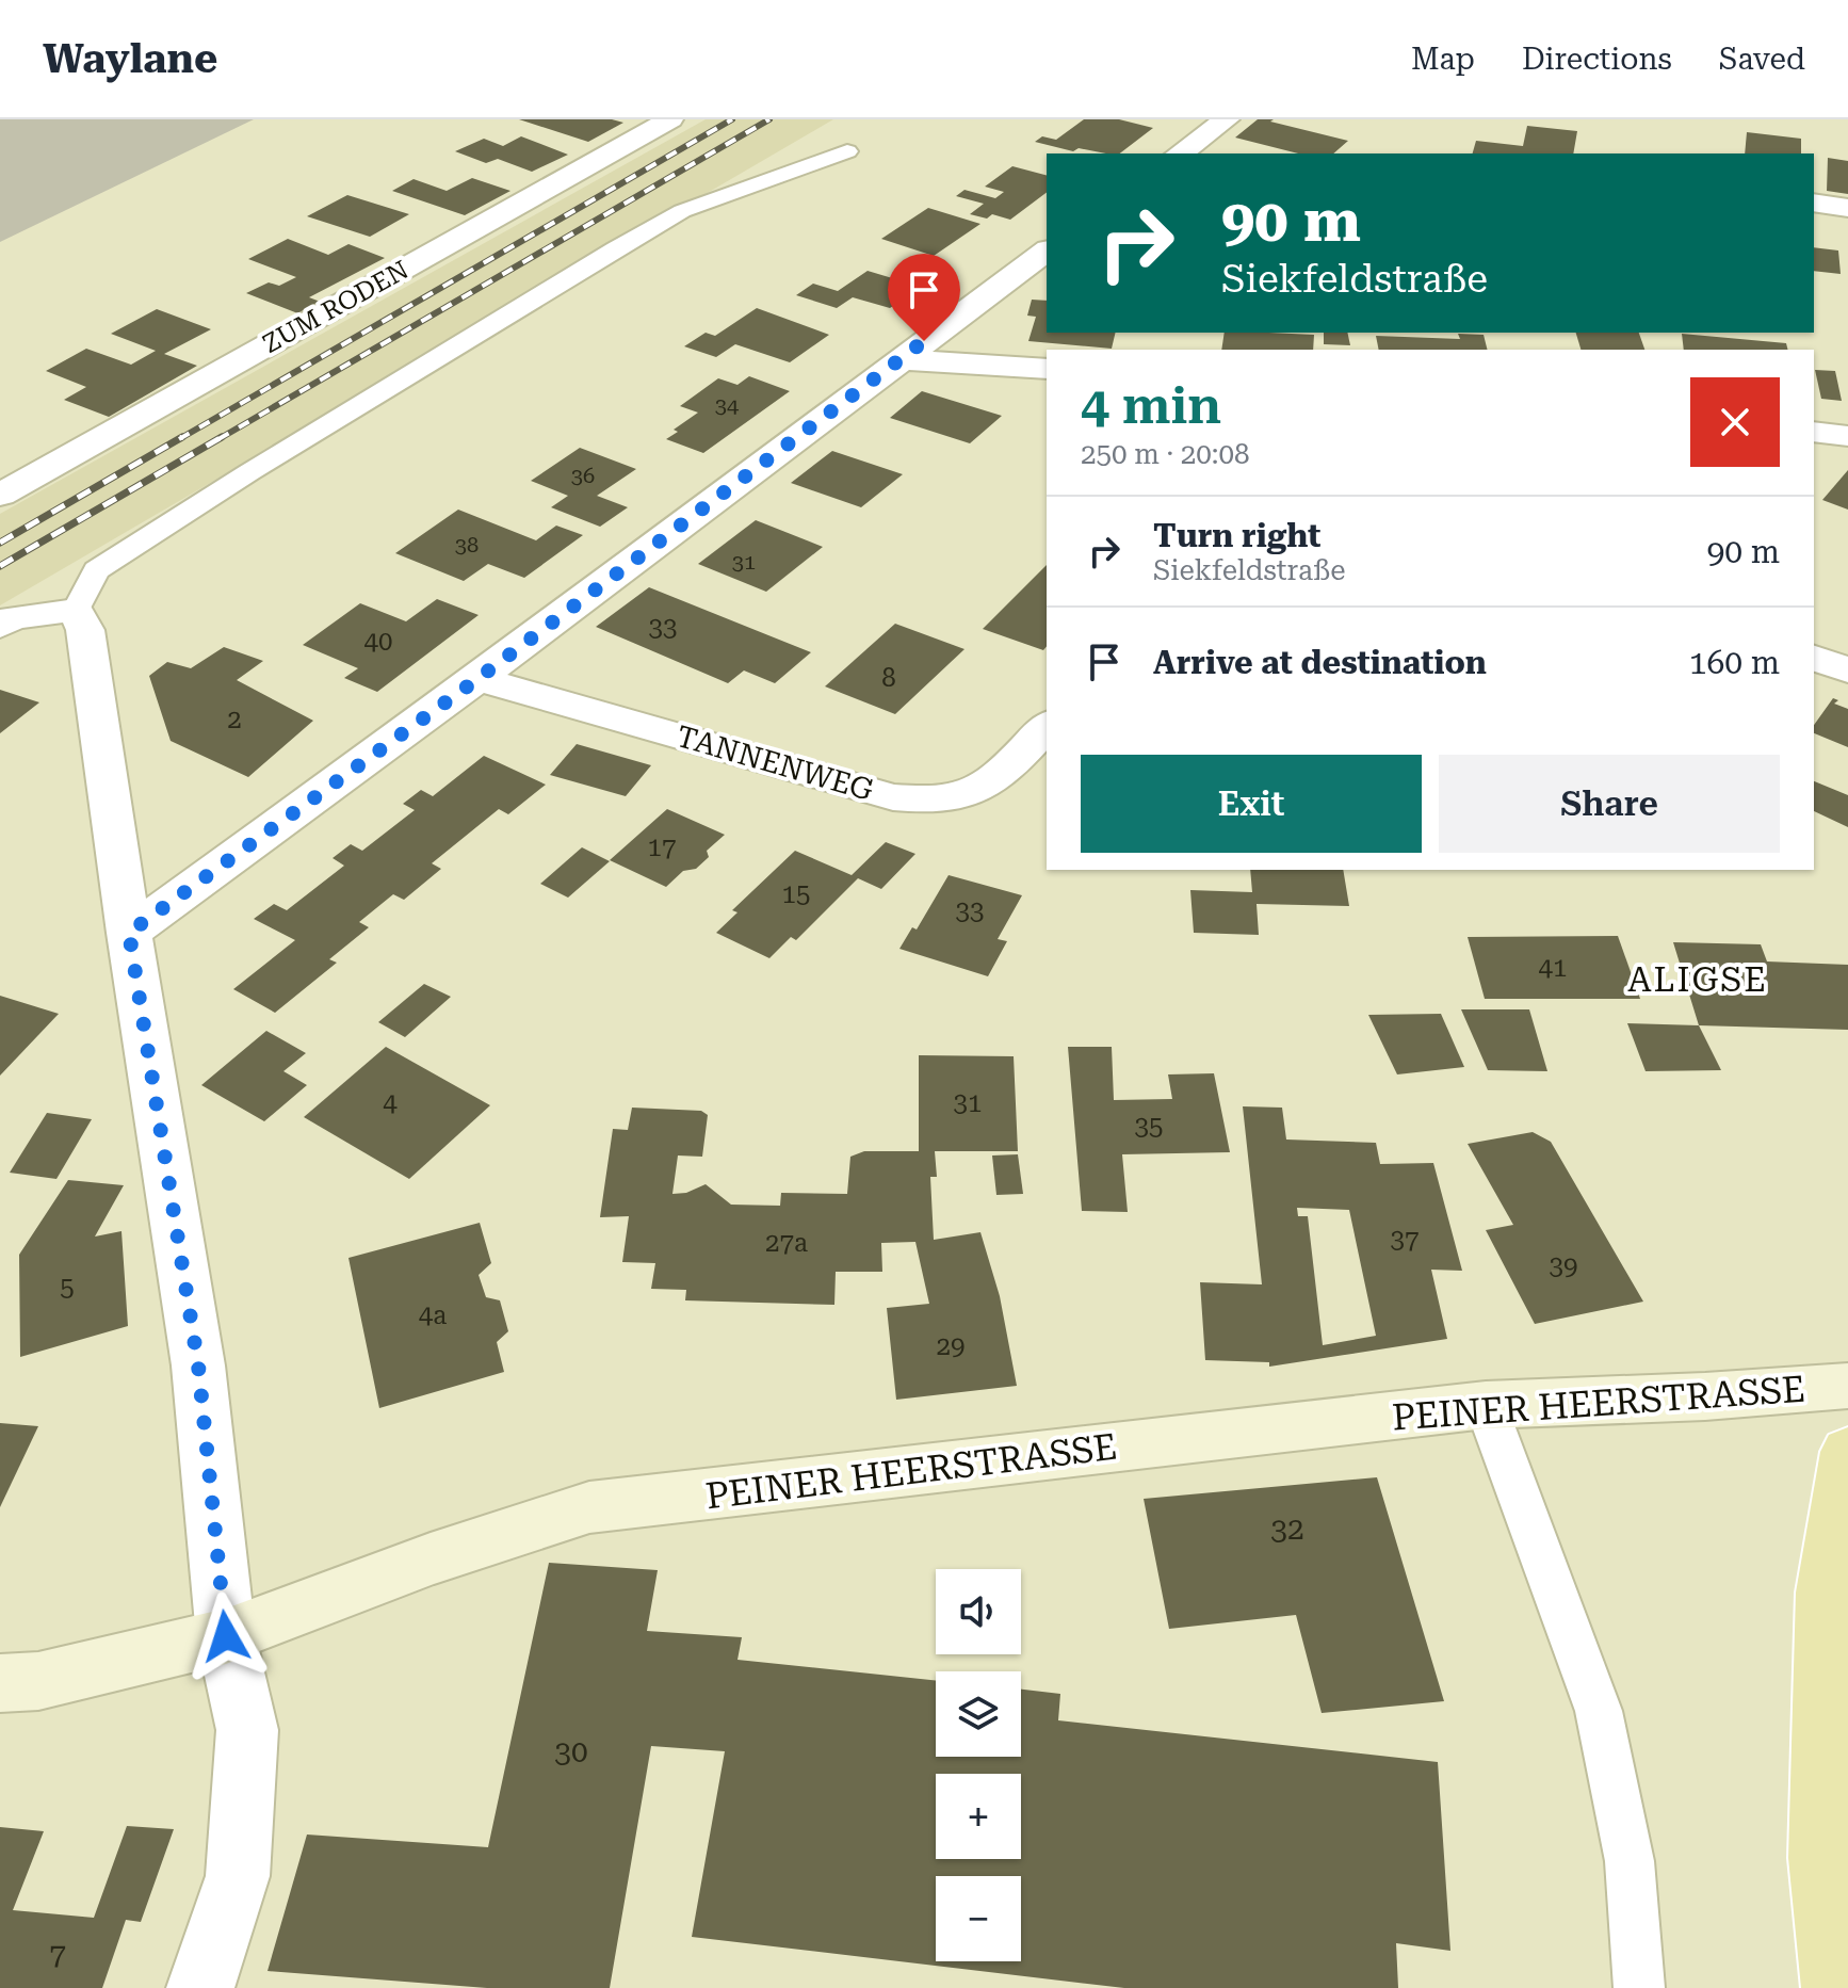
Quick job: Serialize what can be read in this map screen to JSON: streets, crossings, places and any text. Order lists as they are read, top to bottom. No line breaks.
{"streets":{"street":["ZUM RODEN","TANNENWEG","PEINER HEERSTRASSE"]},"districts":["ALIGSE"],"house_numbers":["34","36","38","31","33","40","8","2","17","15","33","41","4","31","35","37","27a","39","5","4a","29","32","30","7"],"page":{"header":"Waylane","nav":["Map","Directions","Saved"],"turn":["90 m","Siekfeldstraße"],"heading":["4 min","250 m · 20:08"],"list":[{"name":"Turn right","note":"Siekfeldstraße","value":"90 m"},{"name":"Arrive at destination","value":"160 m"}],"buttons":["Exit","Share"],"map_buttons":["+","−"]}}
